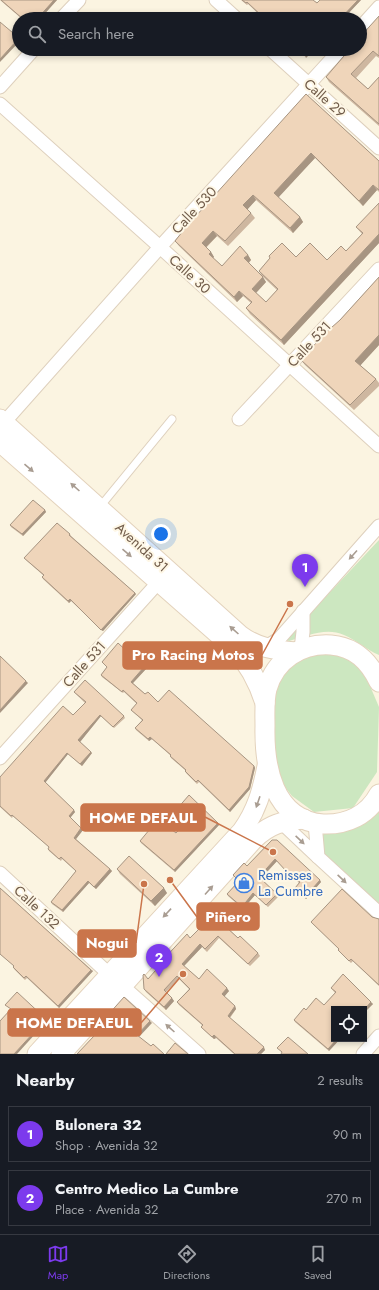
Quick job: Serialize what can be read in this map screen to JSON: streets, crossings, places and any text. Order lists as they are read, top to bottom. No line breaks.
{"streets":{"main road":["Avenida 31"],"street":["Calle 29","Calle 530","Calle 30","Calle 531","Calle 132"]},"crossings":[["Calle 29","Calle 530"],["Calle 530","Calle 30"],["Calle 530","Avenida 31"],["Calle 30","Calle 531"],["Calle 531","Avenida 31"]],"one_way":["Calle 132"],"places":{"other":["Pro Racing Motos","HOME DEFAUL","Piñero","Nogui","HOME DEFAEUL"],"shop":["Remisses La Cumbre"]},"page":{"search":"Search here","pins":["1","2"],"heading":["Nearby","2 results"],"list":[{"mark":"1","name":"Bulonera 32","note":"Shop · Avenida 32","value":"90 m"},{"mark":"2","name":"Centro Medico La Cumbre","note":"Place · Avenida 32","value":"270 m"}],"nav":["Map","Directions","Saved"]}}
